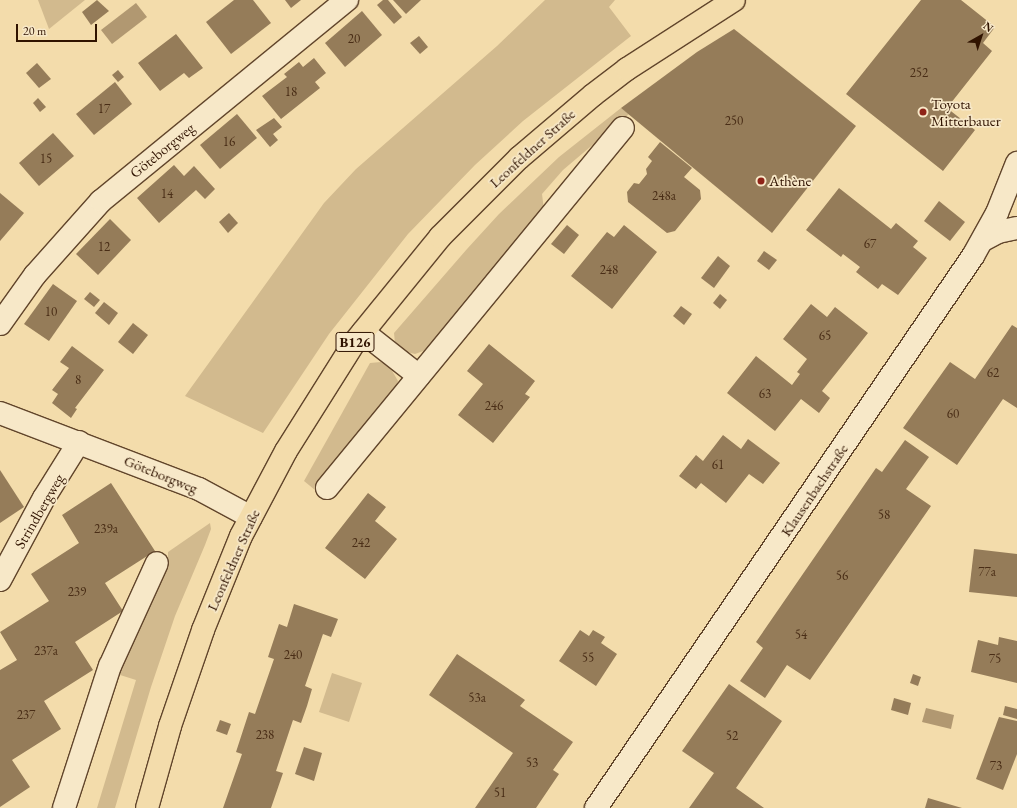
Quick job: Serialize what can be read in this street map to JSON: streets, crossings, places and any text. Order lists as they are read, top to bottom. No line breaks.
{"streets":{"main road":["Leonfeldner Straße","B126"],"street":["Göteborgweg","Klausenbachstraße","Strindbergweg"]},"crossings":[["Leonfeldner Straße","Göteborgweg"],["Göteborgweg","Strindbergweg"]],"places":["Toyota Mitterbauer","Athène"],"house_numbers":["20","252","18","17","250","16","15","14","248a","67","12","248","10","65","62","8","63","246","60","61","58","239a","242","77a","56","239","54","237a","240","55","75","53a","237","238","52","53","73","51"],"scale_bar":"20 m","north":"top right"}
